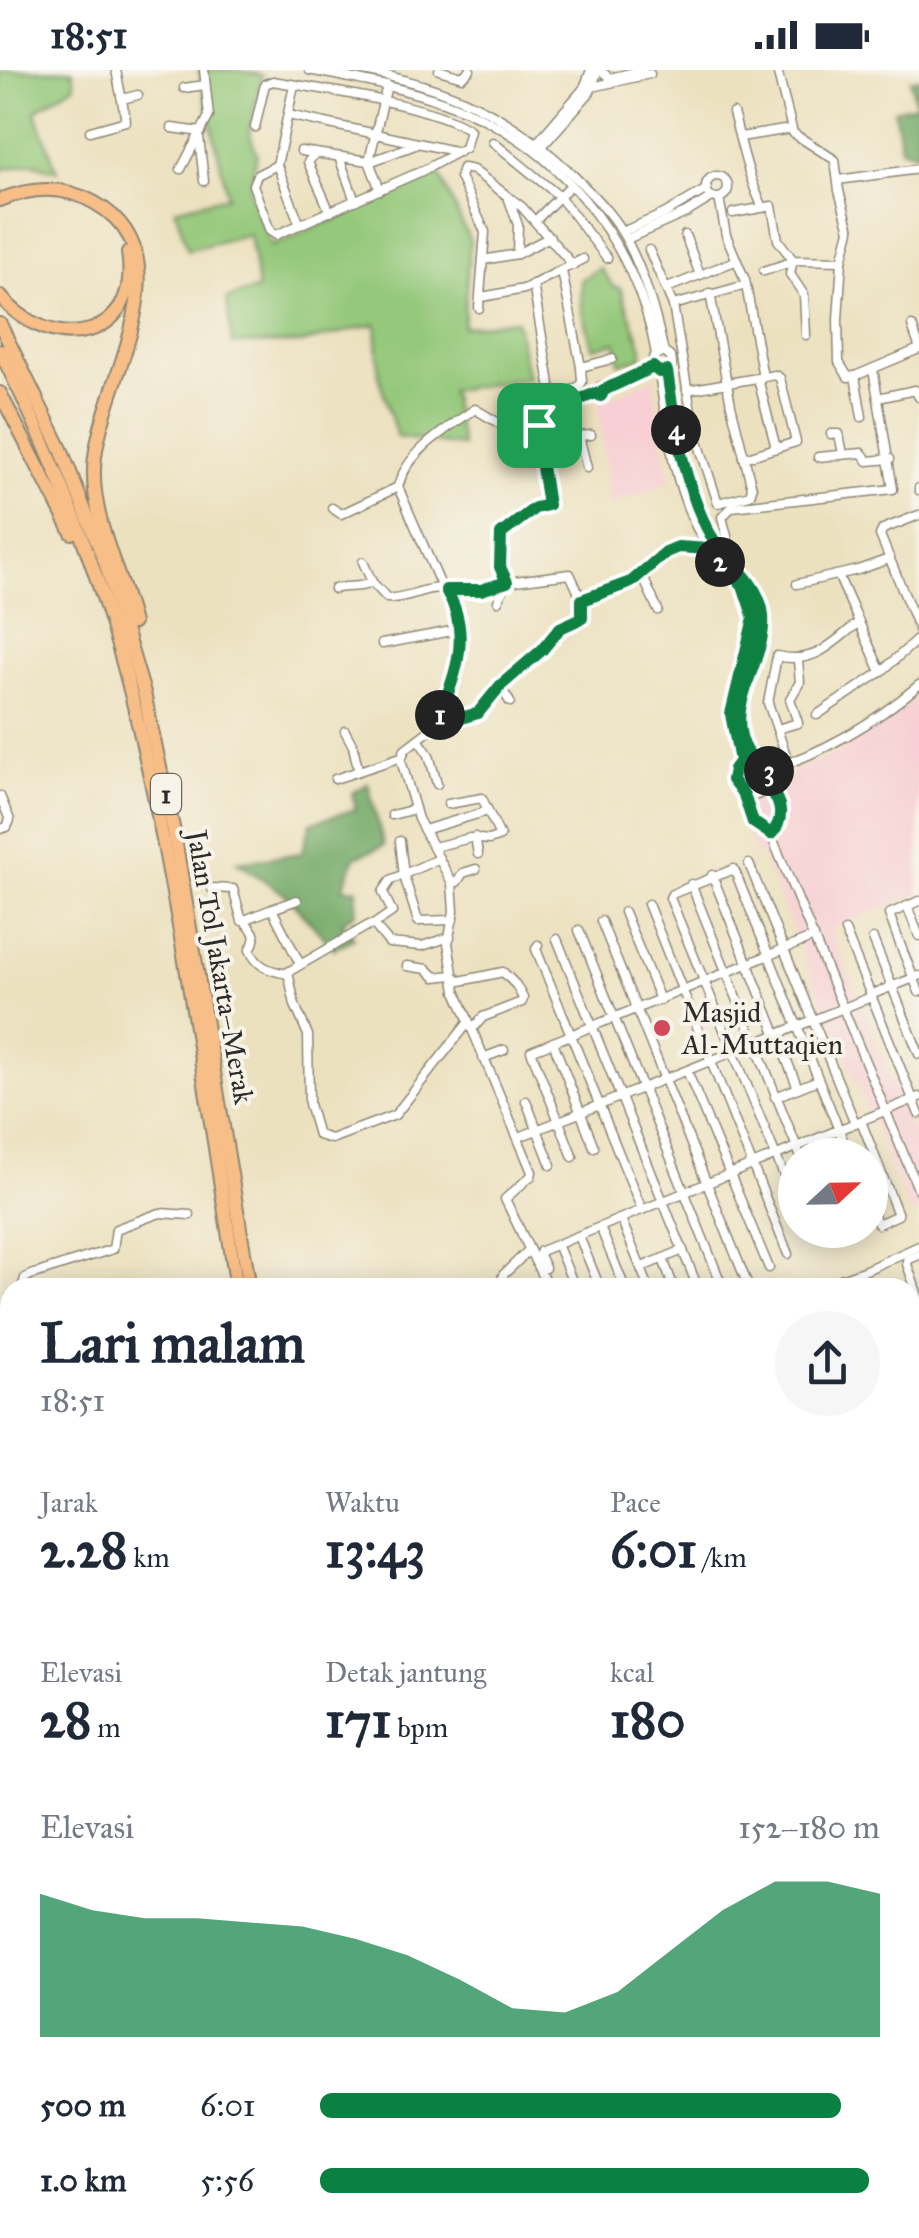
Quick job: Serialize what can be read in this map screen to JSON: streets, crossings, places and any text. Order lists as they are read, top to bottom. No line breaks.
{"streets":{"highway":["1","Jalan Tol Jakarta–Merak"]},"places":["Masjid Al-Muttaqien"],"north":"right","page":{"status":"18:51","pins":["4","2","1","3"],"heading":["Lari malam","18:51"],"stats":[["Jarak","2.28 km"],["Waktu","13:43"],["Pace","6:01 /km"],["Elevasi","28 m"],["Detak jantung","171 bpm"],["kcal","180"]],"chart":["Elevasi","152–180 m"],"list":[{"name":"500 m","note":"6:01"},{"name":"1.0 km","note":"5:56"}]}}
